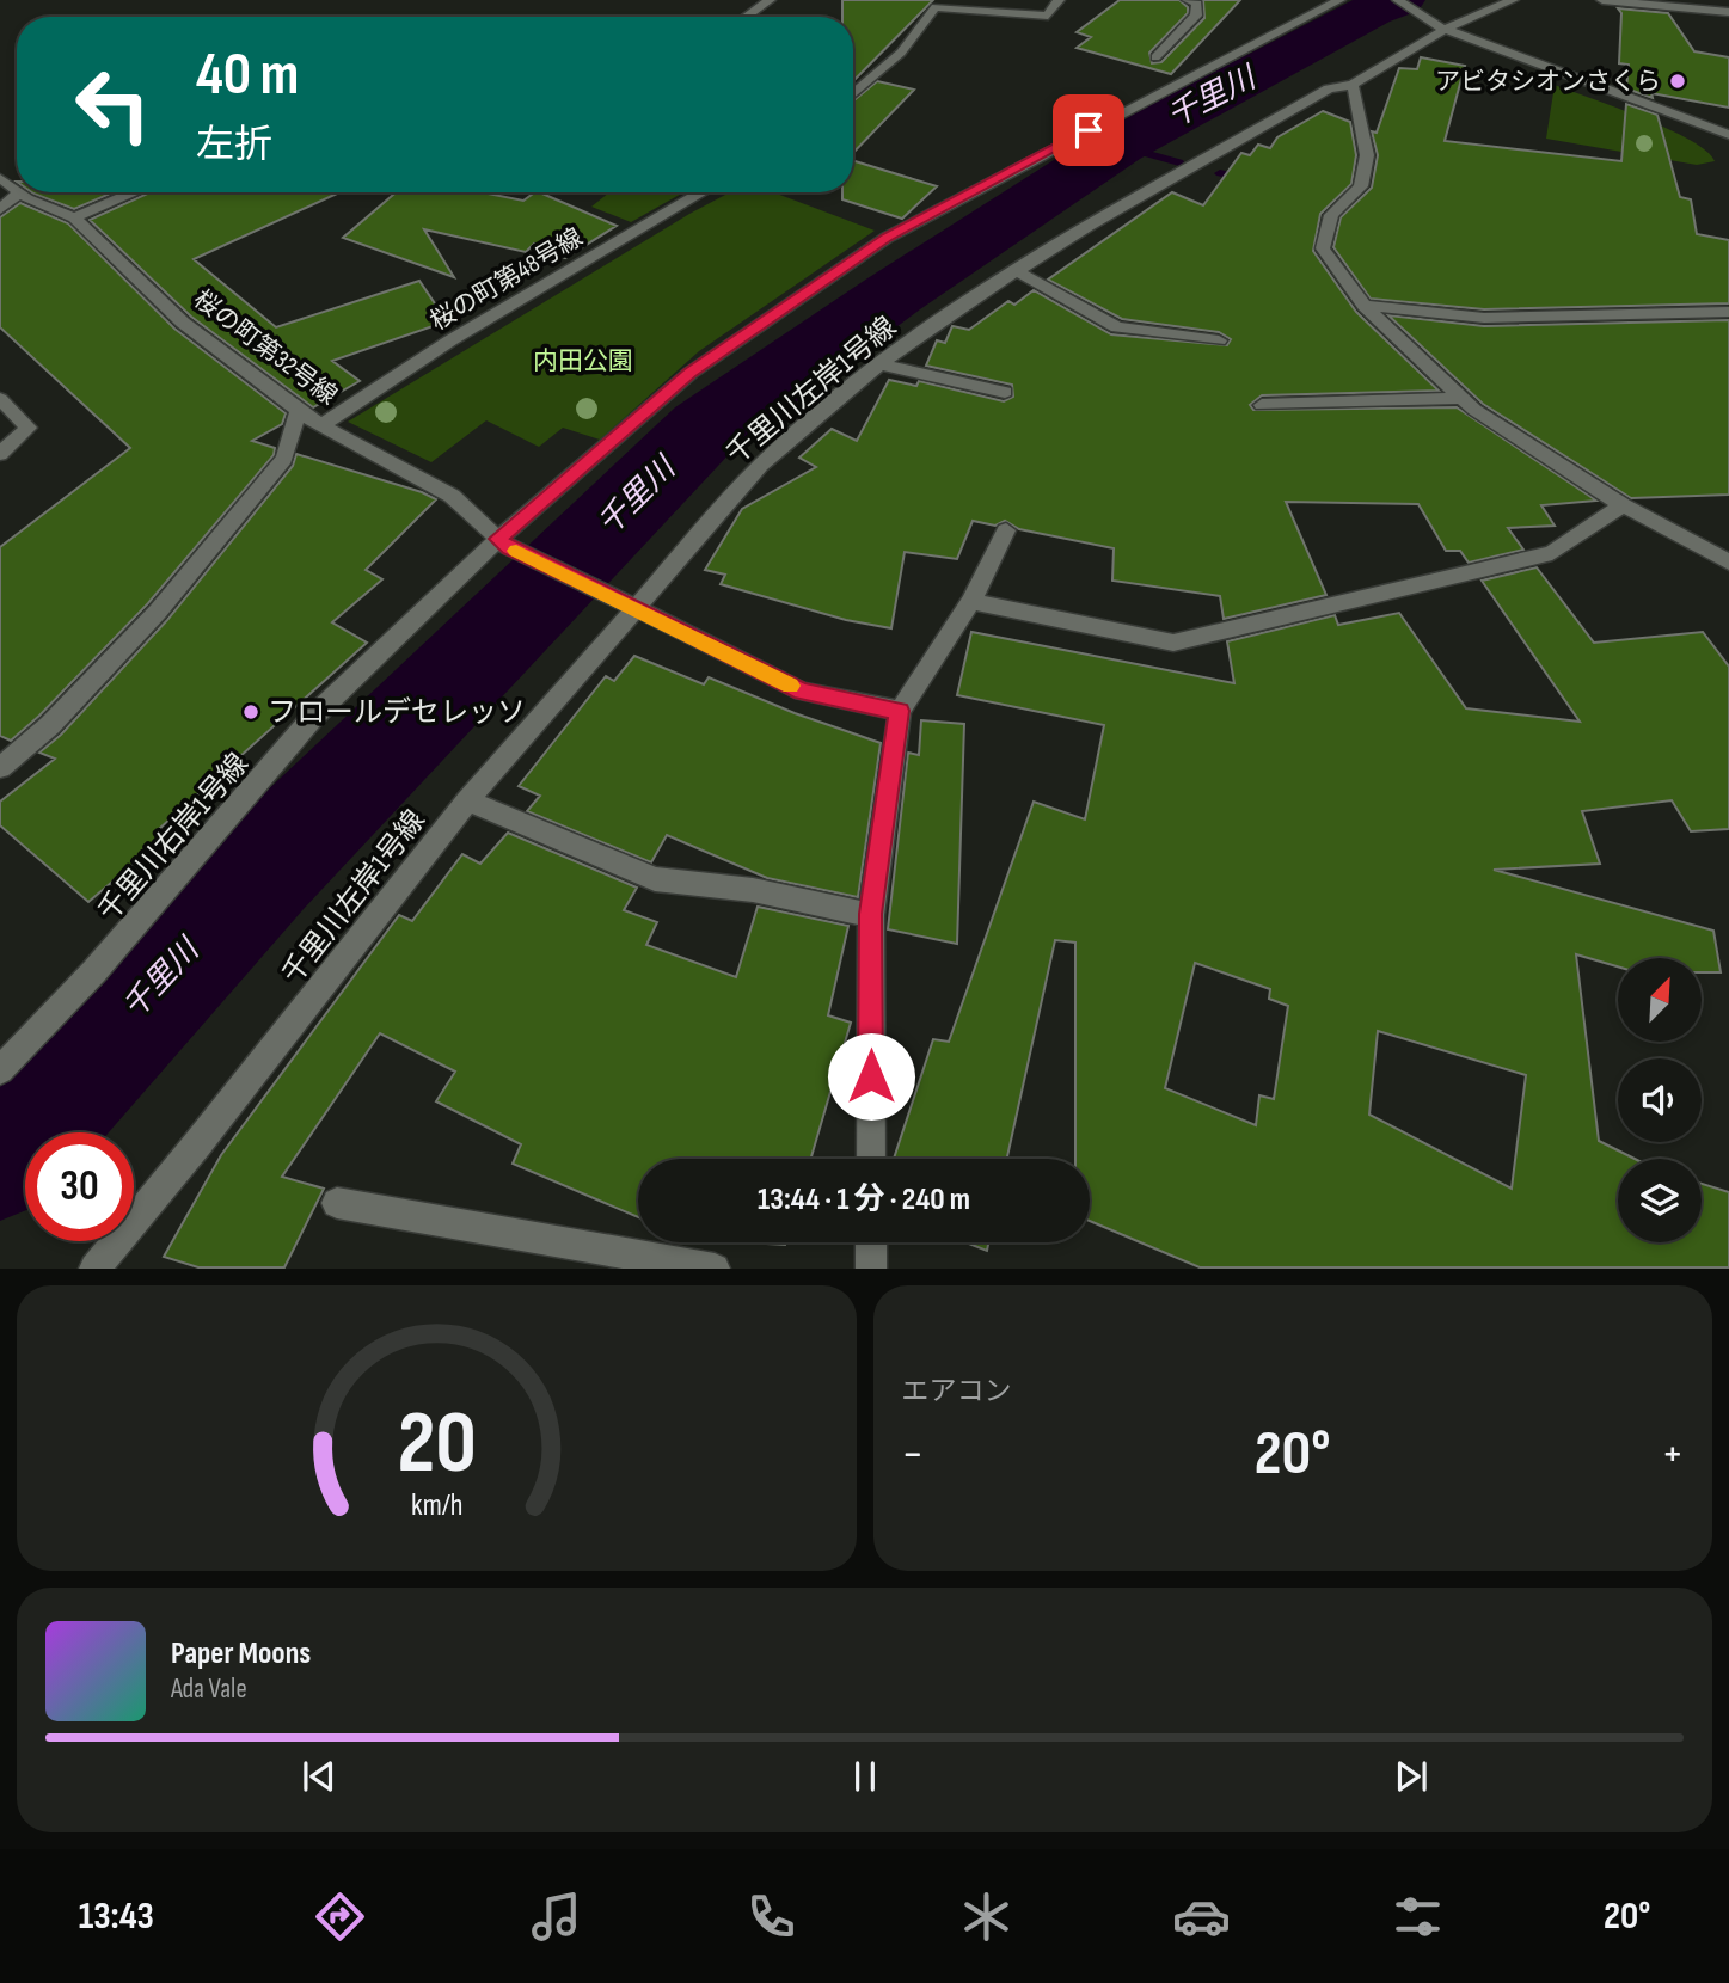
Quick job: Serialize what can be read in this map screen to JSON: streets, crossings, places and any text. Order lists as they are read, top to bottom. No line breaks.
{"streets":{"street":["桜の町第48号線","桜の町第32号線","千里川左岸1号線","千里川右岸1号線"]},"crossings":[["桜の町第48号線","桜の町第32号線"],["桜の町第32号線","千里川左岸1号線"],["桜の町第32号線","千里川右岸1号線"]],"water":["千里川"],"parks":["内田公園"],"places":["アビタシオンさくら","フロールデセレッソ"],"north":"top right","page":{"turn":["40 m","左折"],"limit":"30","trip":"13:44 · 1 分 · 240 m","tile":"エアコン","heat":["−","20°","+"],"song":["Paper Moons","Ada Vale"],"tabs":["13:43","20°"],"gauge":["20","km/h"]}}
